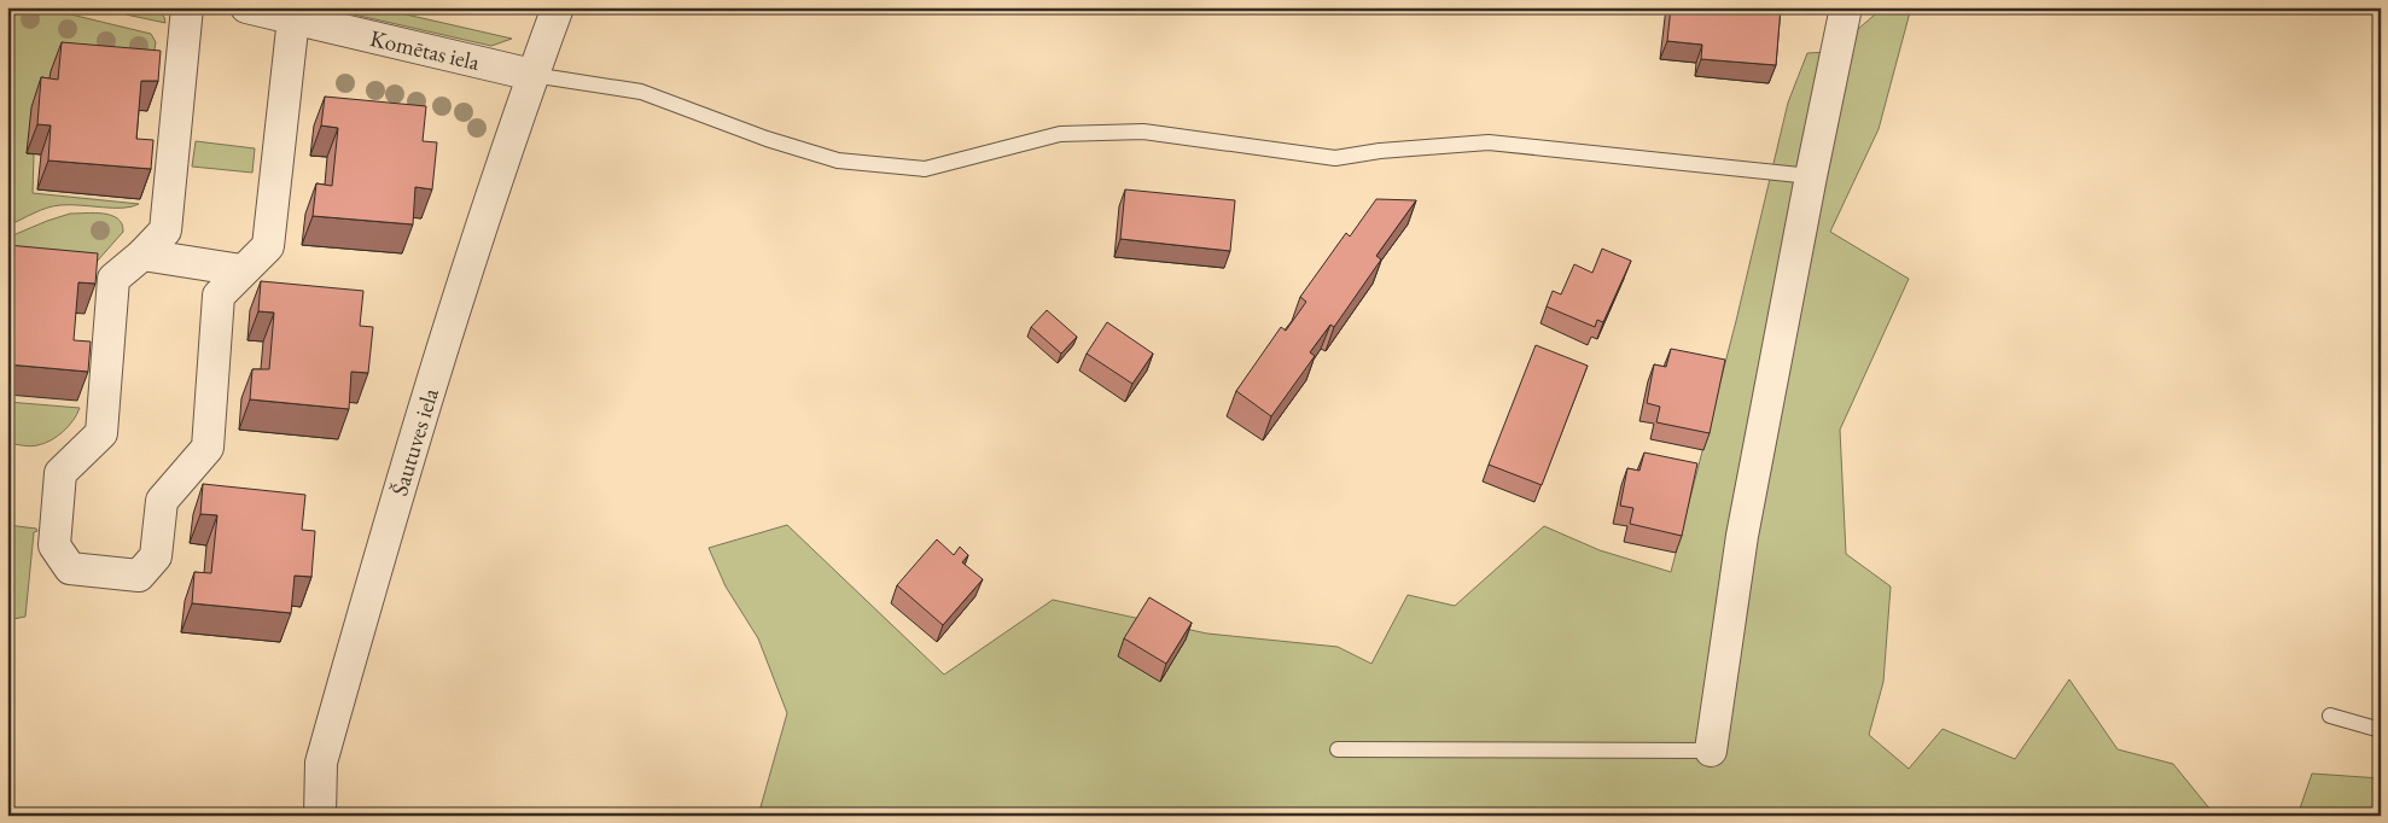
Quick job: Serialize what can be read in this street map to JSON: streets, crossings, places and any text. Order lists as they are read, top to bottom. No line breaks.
{"streets":{"street":["Komētas iela","Šautuves iela"]},"crossings":[["Komētas iela","Šautuves iela"]]}
